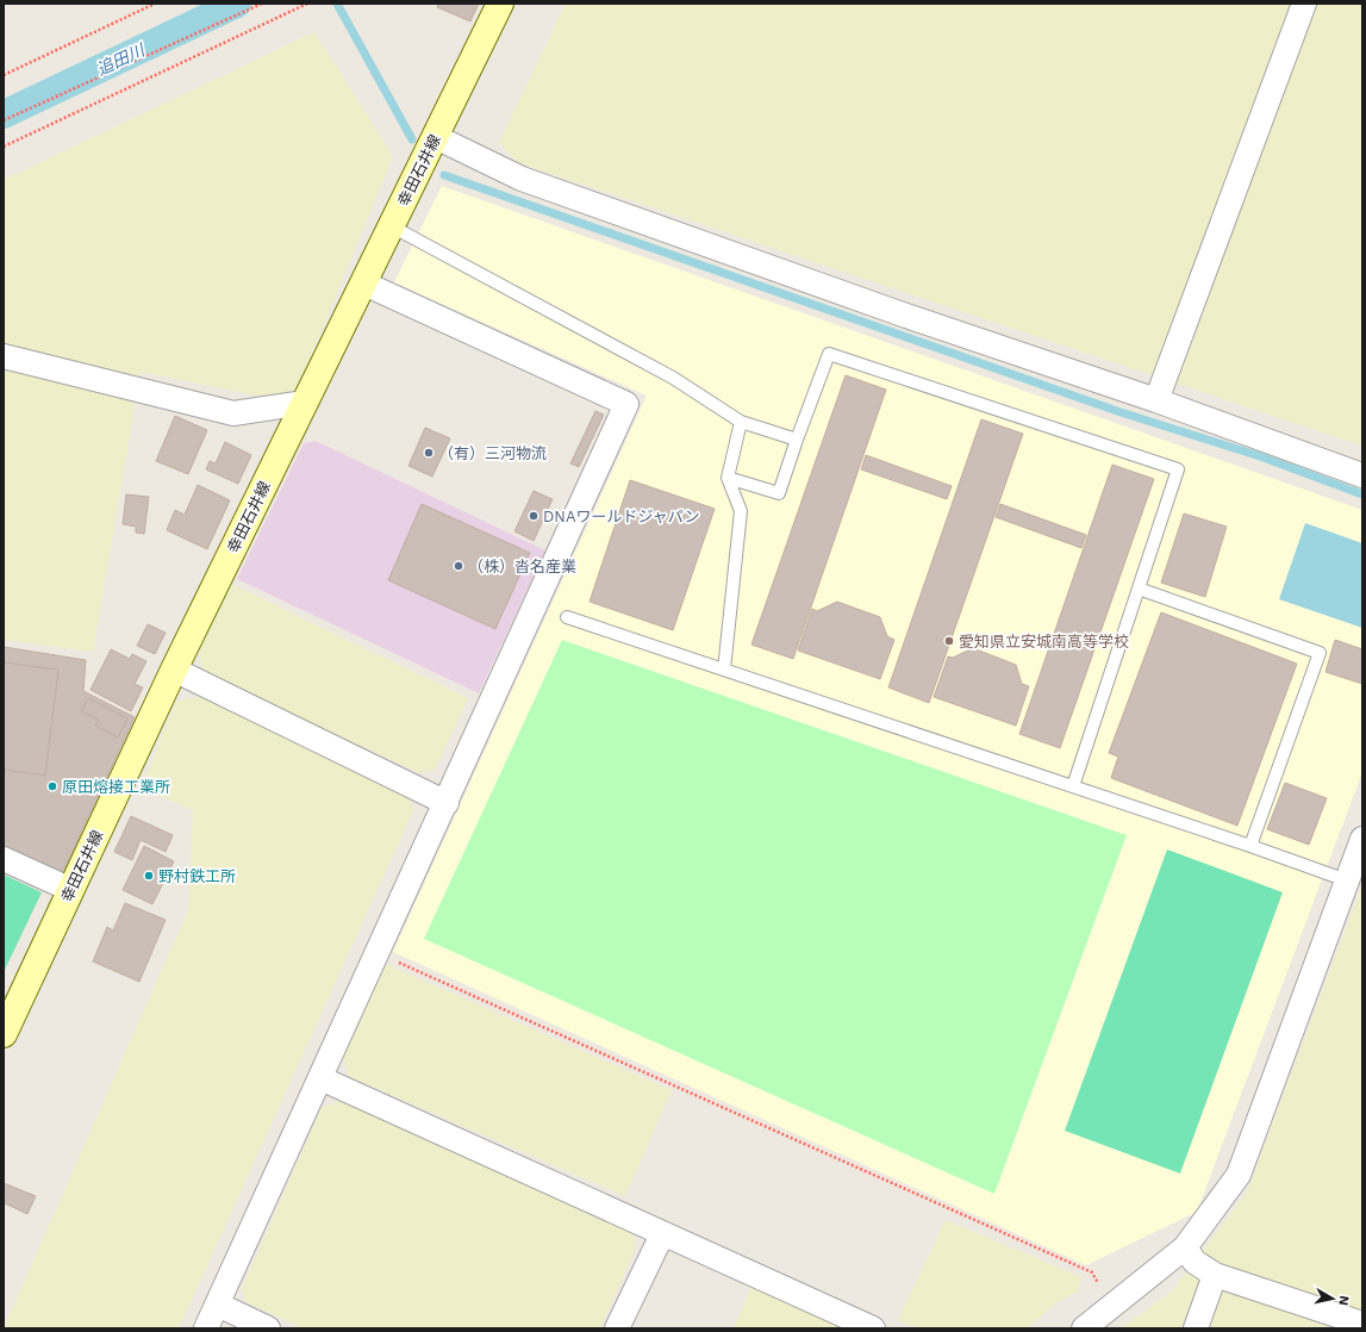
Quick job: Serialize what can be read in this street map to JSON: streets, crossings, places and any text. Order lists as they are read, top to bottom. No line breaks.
{"streets":{"main road":["幸田石井線"]},"water":["追田川"],"places":["（有）三河物流","DNAワールドジャパン","（株）沓名産業","愛知県立安城南高等学校","原田熔接工業所","野村鉄工所"],"north":"right"}
